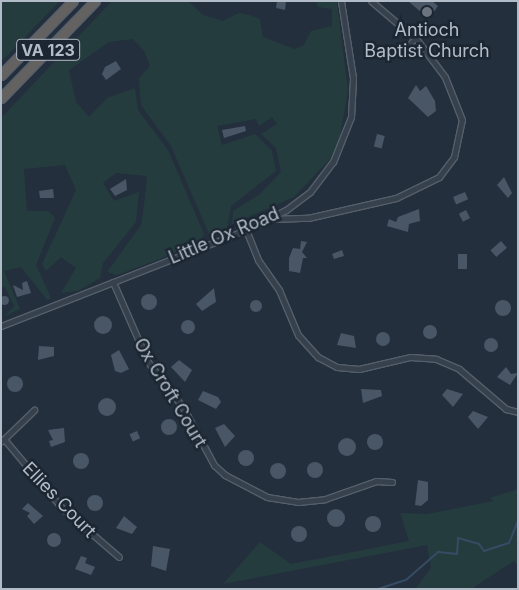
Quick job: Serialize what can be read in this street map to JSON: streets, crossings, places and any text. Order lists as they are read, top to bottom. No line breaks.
{"streets":{"highway":["VA 123"],"street":["Little Ox Road","Ox Croft Court","Ellies Court"]},"crossings":[["Little Ox Road","Ox Croft Court"]],"places":["Antioch Baptist Church"]}
